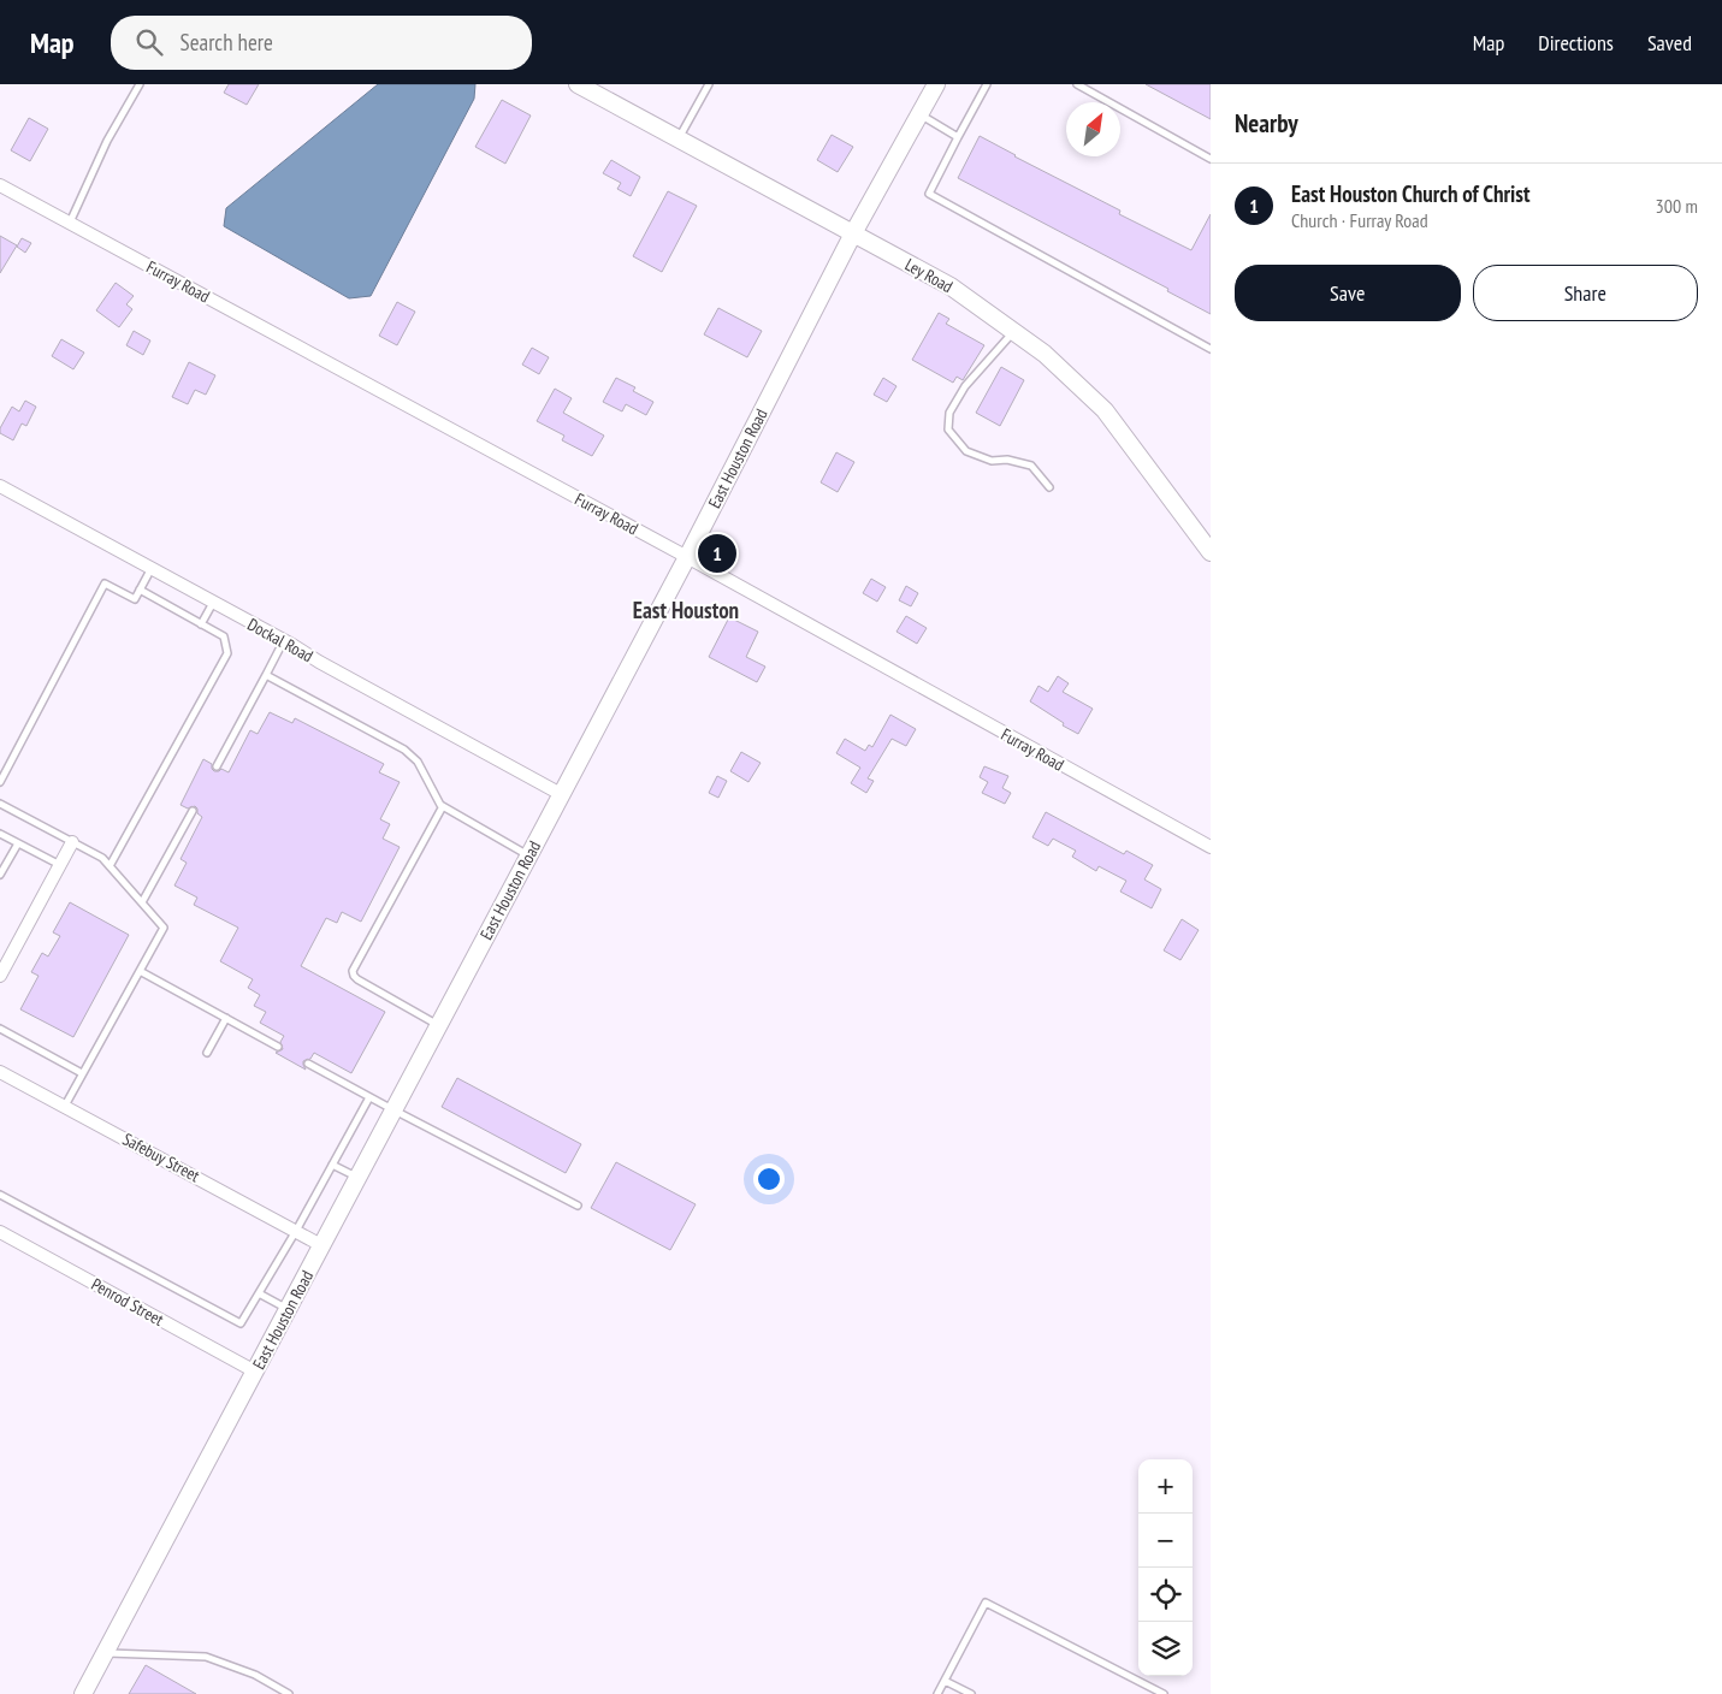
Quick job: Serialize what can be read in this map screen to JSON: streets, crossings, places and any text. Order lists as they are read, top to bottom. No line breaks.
{"streets":{"street":["Ley Road","Furray Road","East Houston Road","Dockal Road","Safebuy Street","Penrod Street"]},"crossings":[["Ley Road","East Houston Road"],["Furray Road","East Houston Road"],["East Houston Road","Dockal Road"],["East Houston Road","Safebuy Street"],["East Houston Road","Penrod Street"]],"districts":["East Houston"],"north":"top right","page":{"header":"Map","search":"Search here","nav":["Map","Directions","Saved"],"heading":"Nearby","list":[{"mark":"1","name":"East Houston Church of Christ","note":"Church · Furray Road","value":"300 m"}],"buttons":["Save","Share"],"pins":"1","map_buttons":["+","−"]}}
